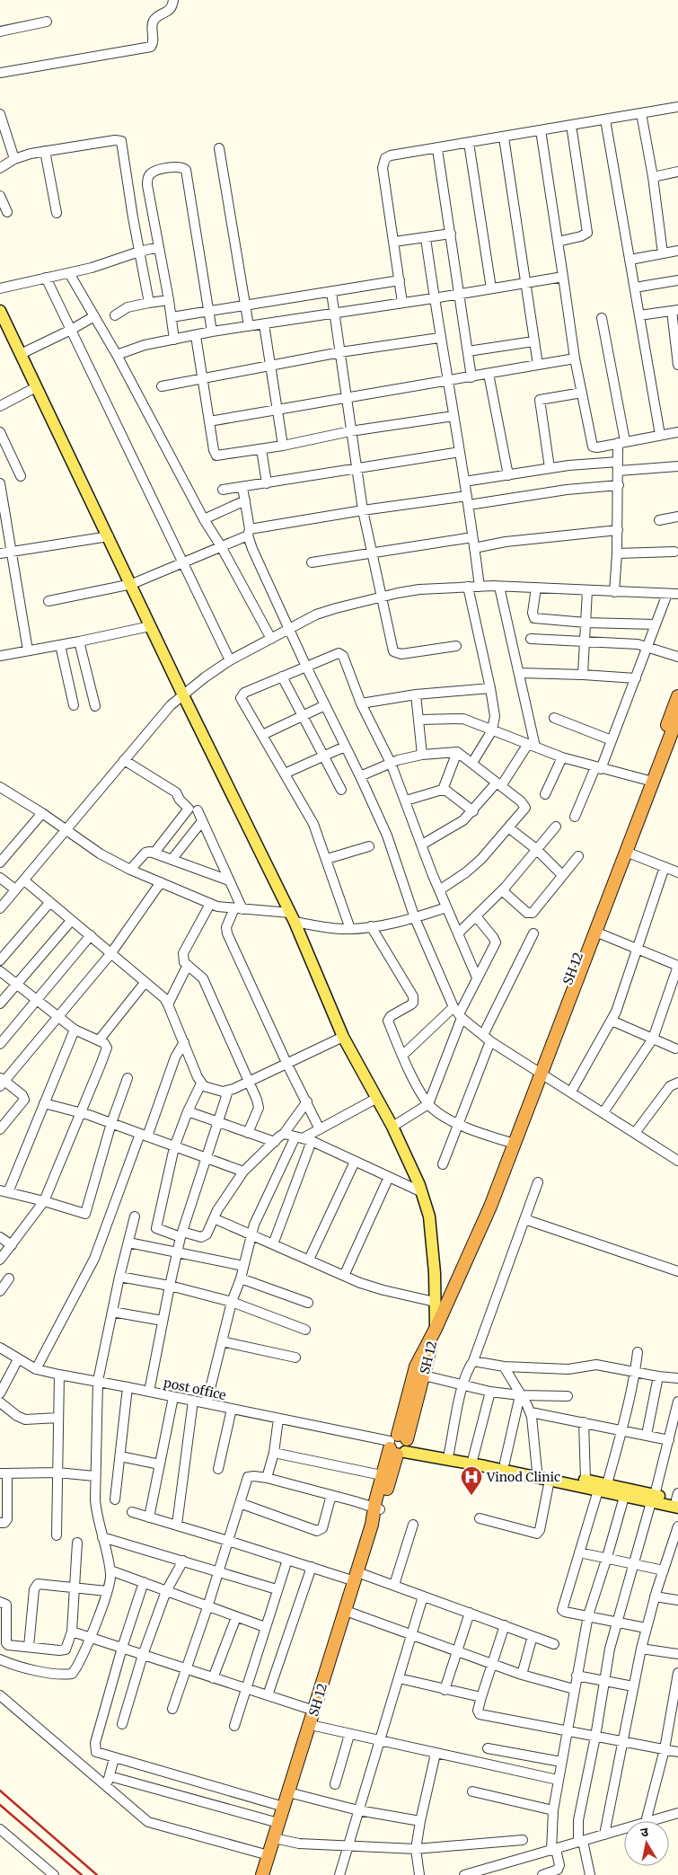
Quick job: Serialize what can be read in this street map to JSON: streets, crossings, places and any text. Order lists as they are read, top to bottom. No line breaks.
{"streets":{"highway":["SH 12"],"street":["post office"]},"crossings":[["SH 12","post office"]],"places":{"hospital":["Vinod Clinic"]},"north":"top"}
